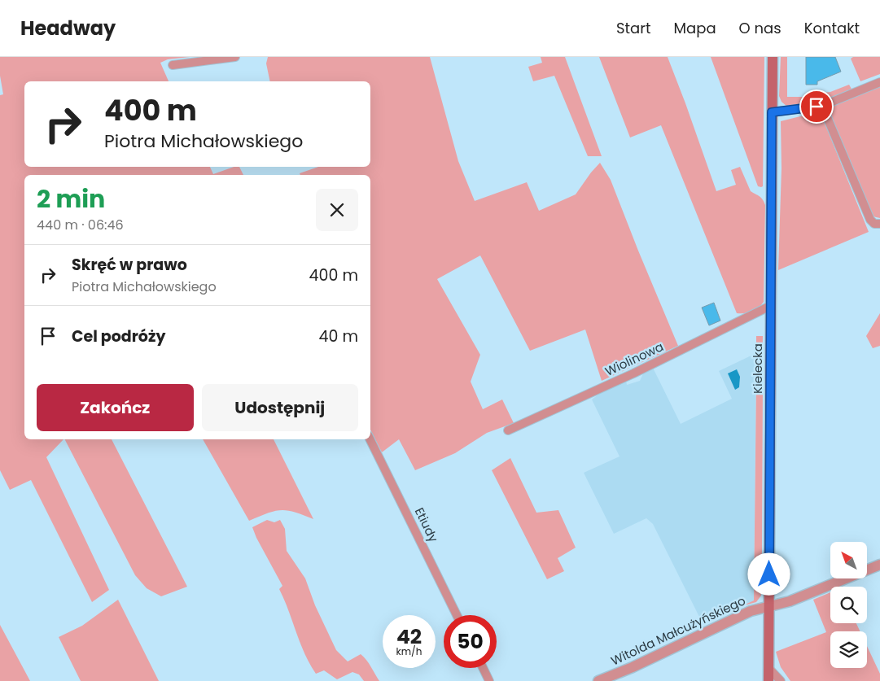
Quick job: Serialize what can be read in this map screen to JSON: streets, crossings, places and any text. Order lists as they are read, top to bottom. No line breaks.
{"streets":{"main road":["Kielecka"],"street":["Wiolinowa","Etiudy","Witolda Małcużyńskiego"]},"crossings":[["Wiolinowa","Kielecka"],["Kielecka","Witolda Małcużyńskiego"]],"north":"top left","page":{"header":"Headway","nav":["Start","Mapa","O nas","Kontakt"],"turn":["400 m","Piotra Michałowskiego"],"heading":["2 min","440 m · 06:46"],"list":[{"name":"Skręć w prawo","note":"Piotra Michałowskiego","value":"400 m"},{"name":"Cel podróży","value":"40 m"}],"buttons":["Zakończ","Udostępnij"],"speed":"42 km/h","limit":"50"}}
